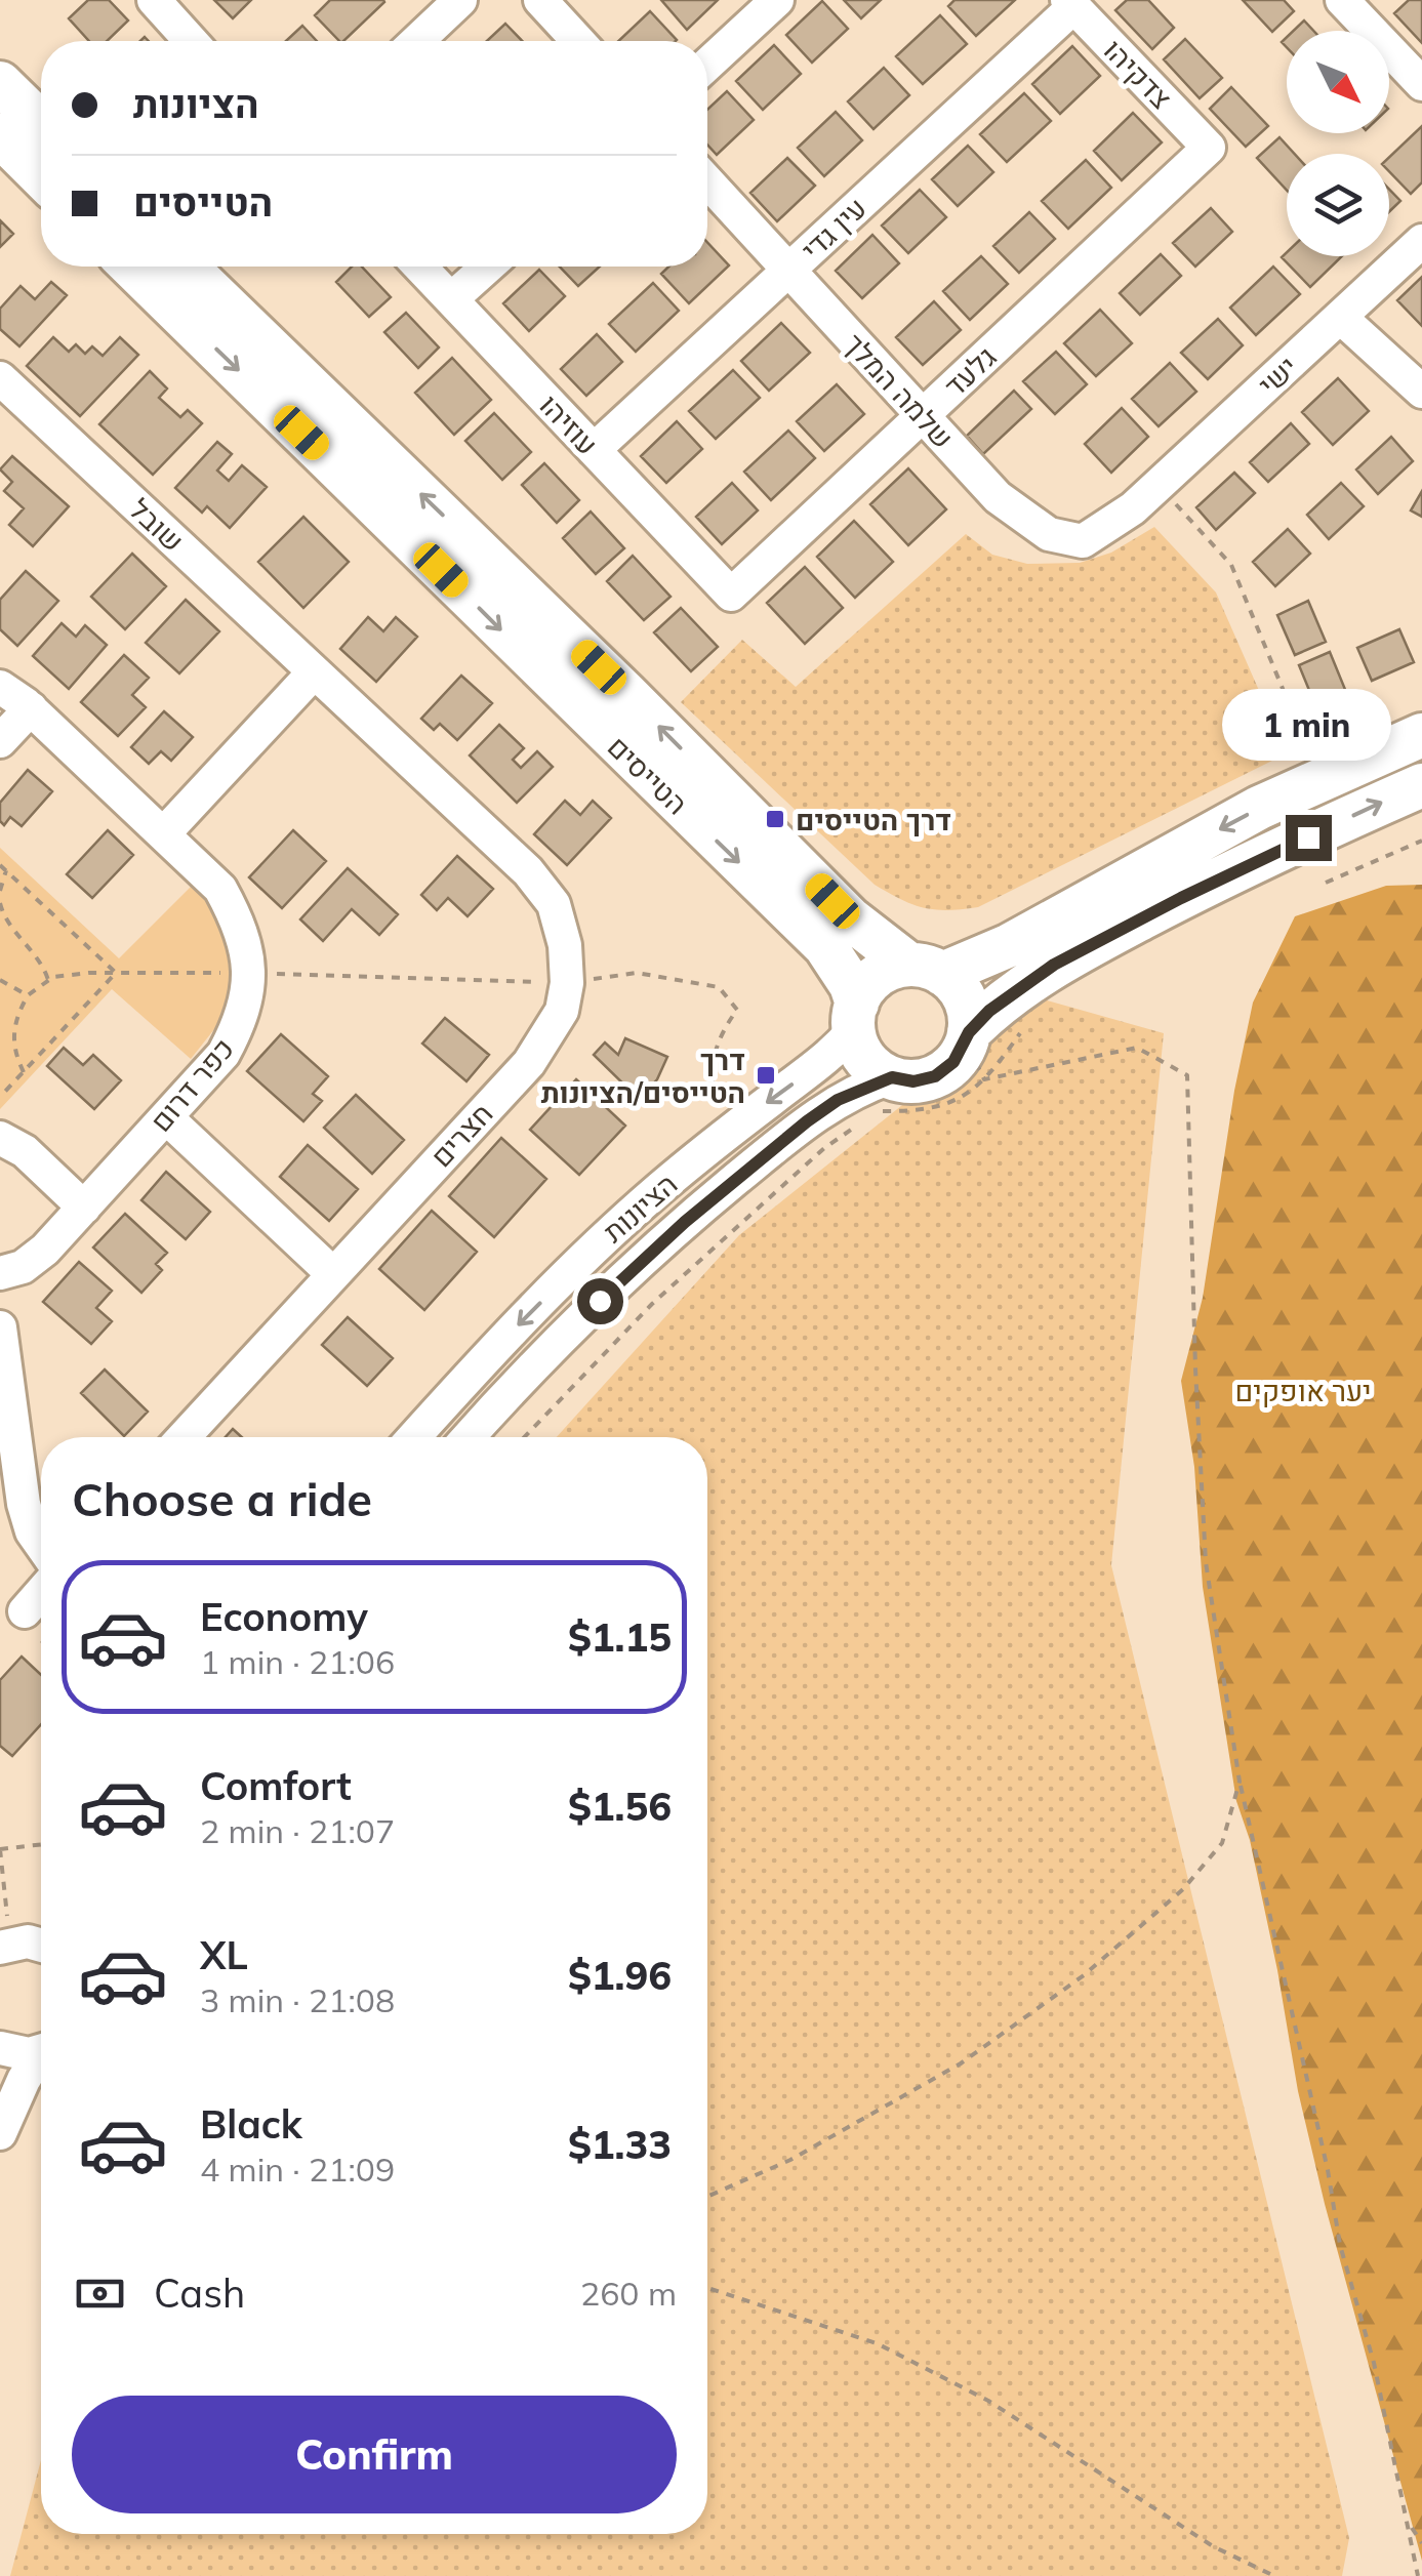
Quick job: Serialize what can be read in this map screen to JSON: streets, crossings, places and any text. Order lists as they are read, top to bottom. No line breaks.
{"streets":{"main road":["הטייסים"],"street":["צדקיהו","עין גדי","גלעד","ישי","שלמה המלך","עוזיהו","שובל","כפר דרום","חצרים","הציונות"]},"crossings":[["צדקיהו","עין גדי"],["צדקיהו","גלעד"],["עין גדי","שלמה המלך"],["עין גדי","עוזיהו"],["גלעד","שלמה המלך"],["גלעד","עוזיהו"],["ישי","שלמה המלך"],["שובל","חצרים"],["הטייסים","הציונות"]],"parks":["יער אופקים"],"places":{"transit":["דרך הטייסים","דרך הטייסים/הציונות"]},"north":"bottom right","page":{"banner":["הציונות","הטייסים"],"bubble":"1 min","heading":"Choose a ride","list":[{"name":"Economy","note":"1 min · 21:06","value":"$1.15"},{"name":"Comfort","note":"2 min · 21:07","value":"$1.56"},{"name":"XL","note":"3 min · 21:08","value":"$1.96"},{"name":"Black","note":"4 min · 21:09","value":"$1.33"}],"pay":["Cash","260 m"],"buttons":"Confirm"}}
